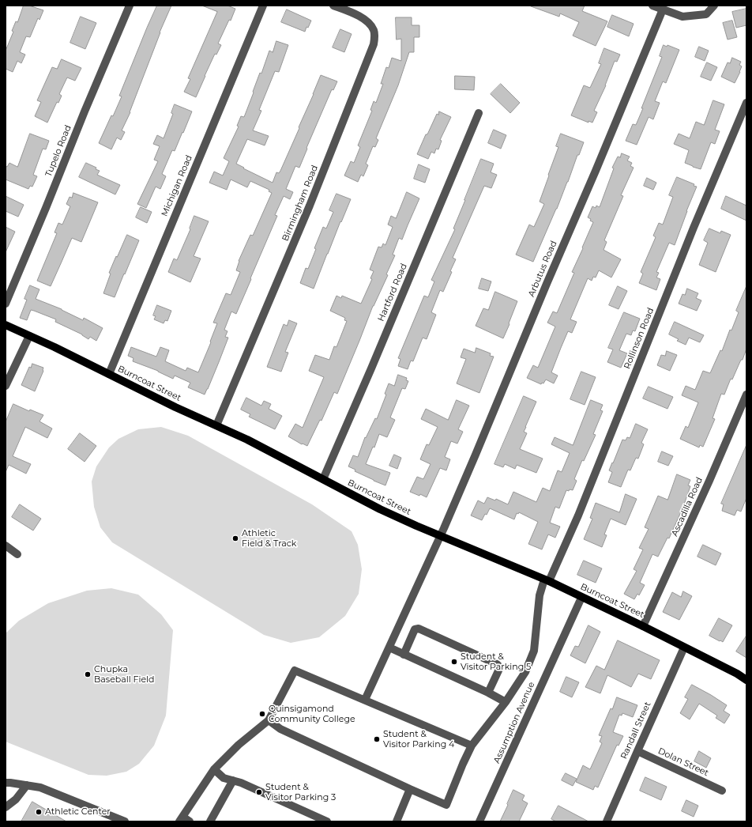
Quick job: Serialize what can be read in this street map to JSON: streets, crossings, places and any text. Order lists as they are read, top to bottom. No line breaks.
{"streets":{"main road":["Burncoat Street"],"street":["Tupelo Road","Michigan Road","Birmingham Road","Arbutus Road","Hartford Road","Rollinson Road","Ascadilla Road","Assumption Avenue","Randall Street","Dolan Street"]},"crossings":[["Michigan Road","Burncoat Street"],["Birmingham Road","Burncoat Street"],["Arbutus Road","Burncoat Street"],["Hartford Road","Burncoat Street"],["Rollinson Road","Burncoat Street"],["Burncoat Street","Ascadilla Road"],["Burncoat Street","Assumption Avenue"],["Burncoat Street","Randall Street"],["Randall Street","Dolan Street"]],"places":["Athletic Field & Track","Student & Visitor Parking 5","Chupka Baseball Field","Quinsigamond Community College","Student & Visitor Parking 4","Student & Visitor Parking 3","Athletic Center"]}
